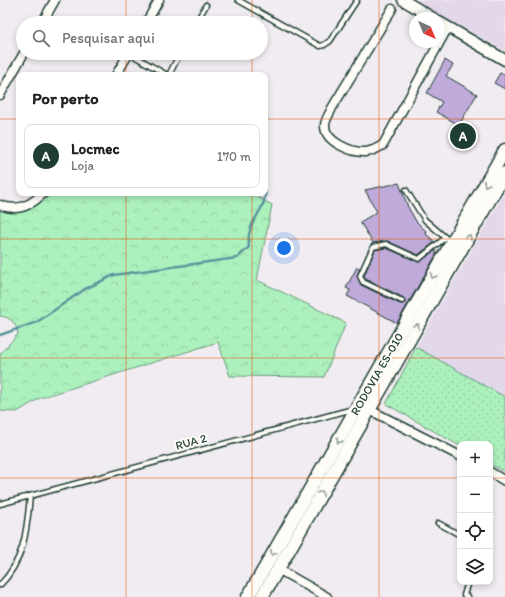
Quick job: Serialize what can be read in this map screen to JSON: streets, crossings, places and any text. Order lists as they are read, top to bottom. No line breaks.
{"streets":{"main road":["RODOVIA ES-010"],"lane":["RUA 2"]},"crossings":[["RODOVIA ES-010","RUA 2"]],"north":"bottom right","page":{"search":"Pesquisar aqui","heading":"Por perto","pins":"A","list":[{"mark":"A","name":"Locmec","note":"Loja","value":"170 m"}],"map_buttons":["+","−"]}}
